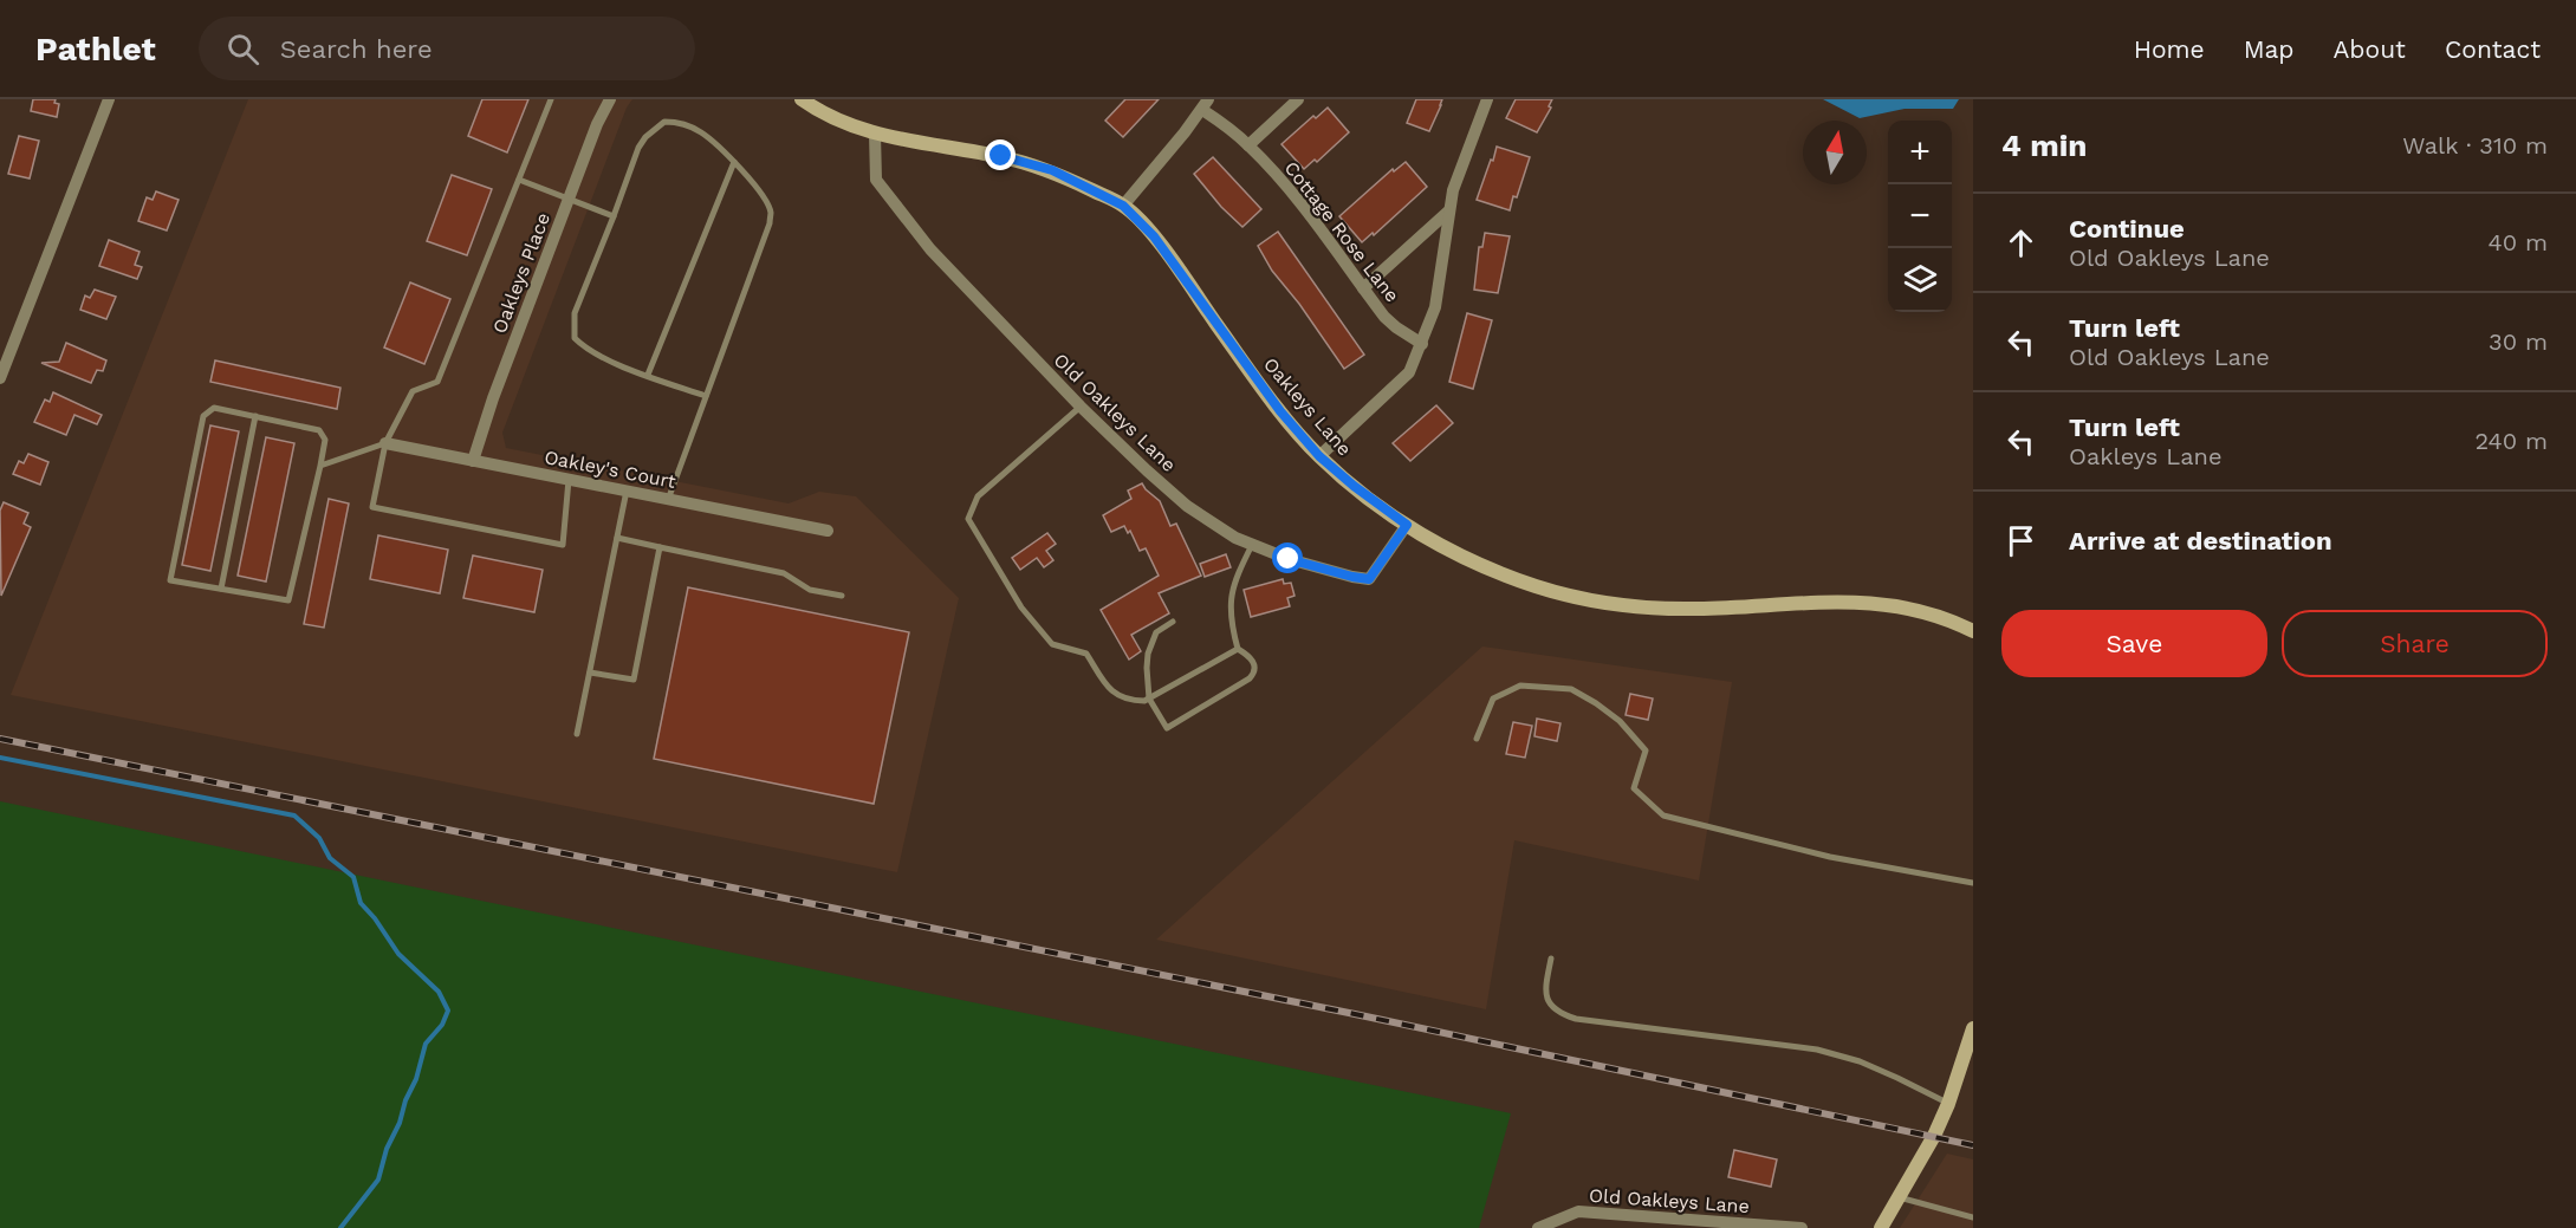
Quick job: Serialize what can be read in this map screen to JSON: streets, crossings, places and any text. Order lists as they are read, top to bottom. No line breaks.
{"streets":{"street":["Cottage Rose Lane","Oakleys Place","Oakleys Lane","Old Oakleys Lane","Oakley's Court"]},"crossings":[["Oakleys Place","Oakley's Court"],["Oakleys Lane","Old Oakleys Lane"]],"north":"top","page":{"header":"Pathlet","search":"Search here","nav":["Home","Map","About","Contact"],"heading":["4 min","Walk · 310 m"],"map_buttons":["+","−"],"list":[["Continue","Old Oakleys Lane","40 m"],["Turn left","Old Oakleys Lane","30 m"],["Turn left","Oakleys Lane","240 m"],"Arrive at destination"],"buttons":["Save","Share"]}}
